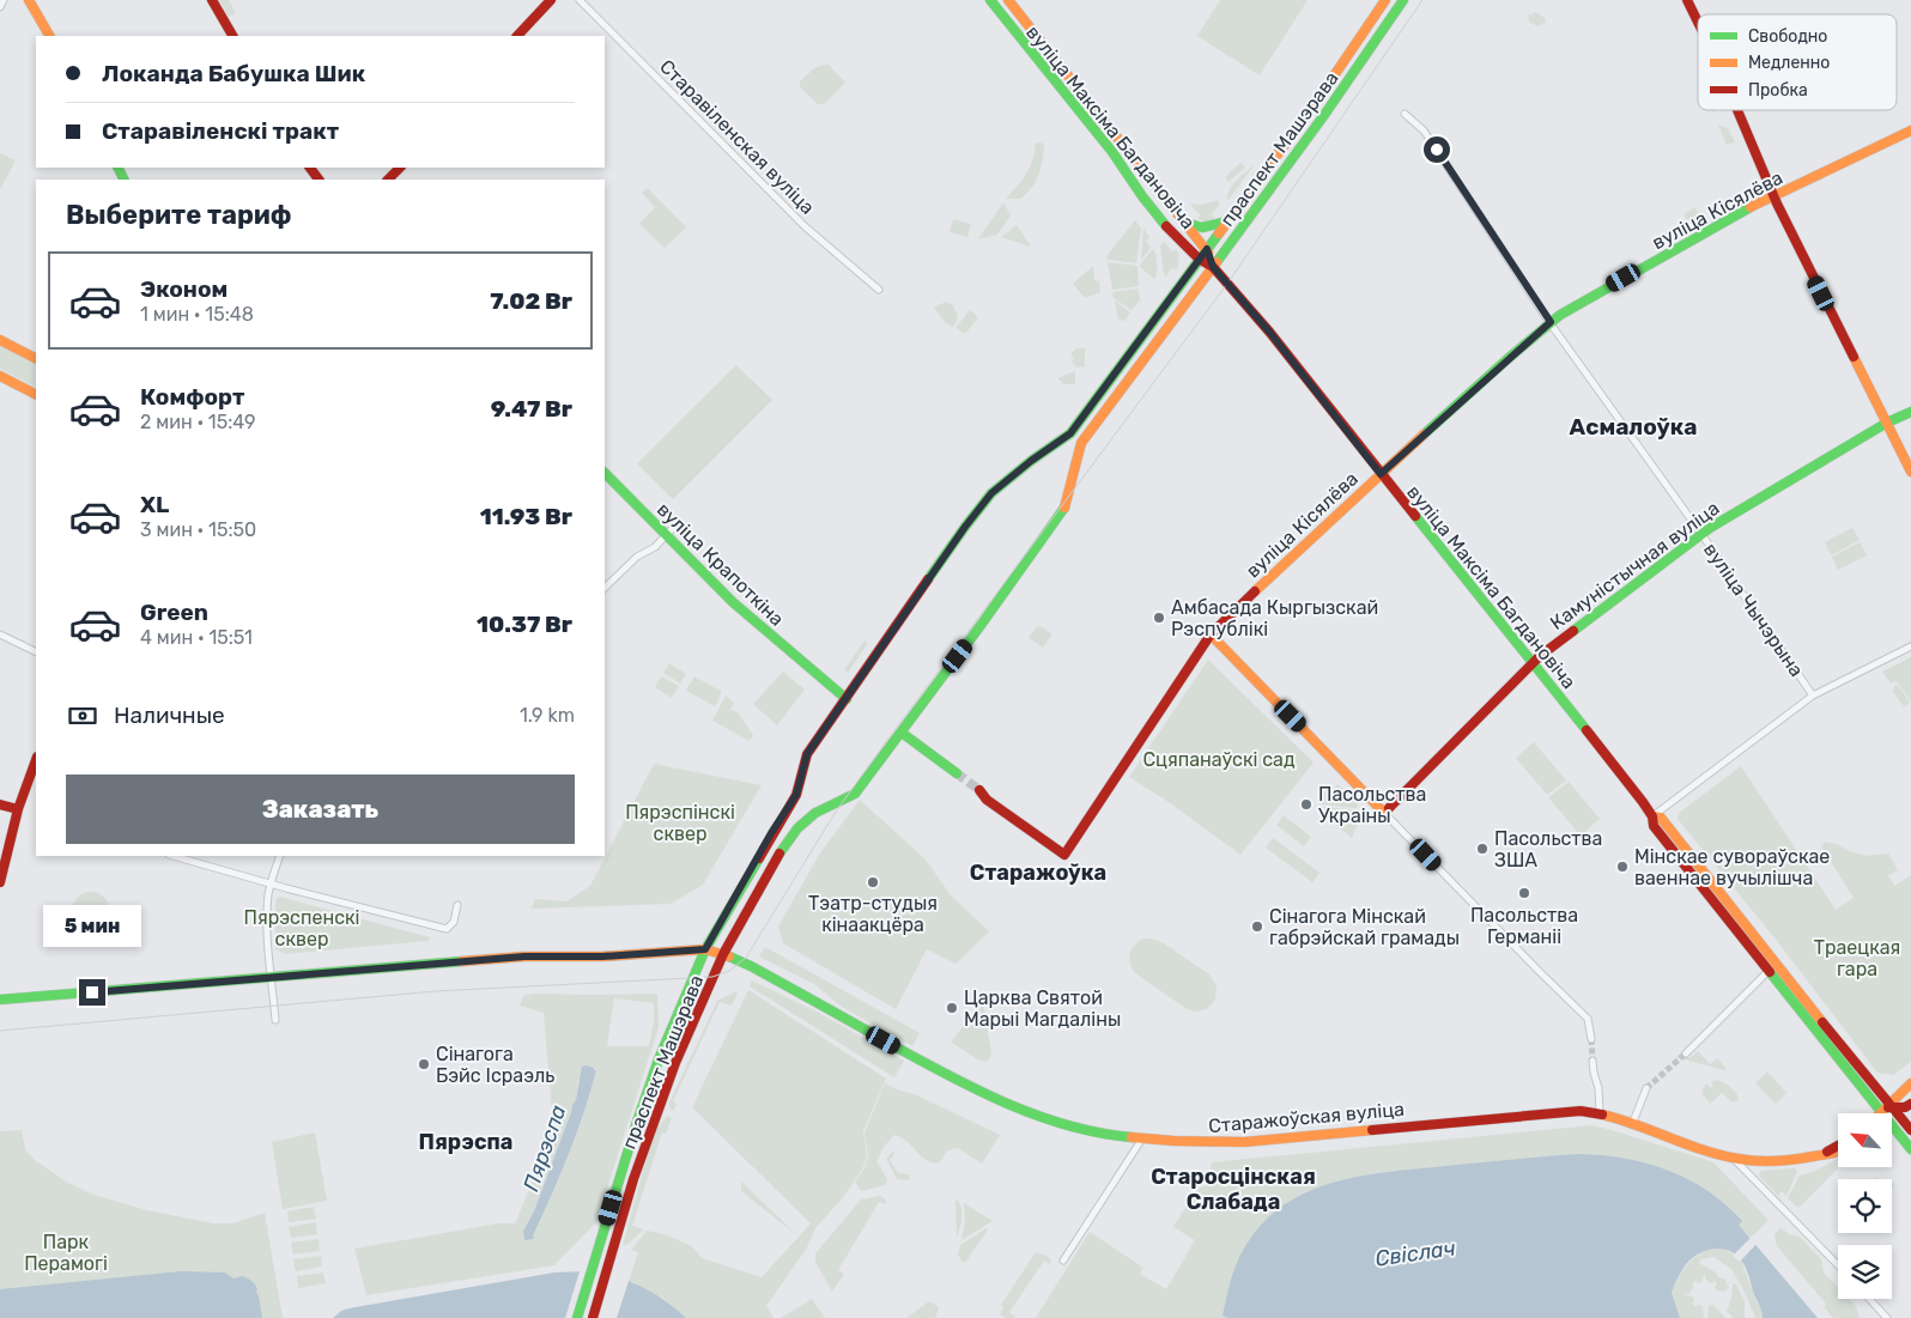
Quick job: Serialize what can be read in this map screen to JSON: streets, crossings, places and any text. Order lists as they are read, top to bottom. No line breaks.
{"streets":{"main road":["вуліца Максіма Багдановіча","праспект Машэрава","вуліца Кісялёва","вуліца Крапоткіна","Камуністычная вуліца","Старажоўская вуліца"],"street":["Старавіленская вуліца","вуліца Чычэрына"]},"crossings":[["вуліца Максіма Багдановіча","праспект Машэрава"],["вуліца Максіма Багдановіча","вуліца Кісялёва"],["вуліца Максіма Багдановіча","Камуністычная вуліца"],["праспект Машэрава","вуліца Крапоткіна"],["праспект Машэрава","Старажоўская вуліца"],["вуліца Кісялёва","вуліца Чычэрына"],["Камуністычная вуліца","вуліца Чычэрына"]],"districts":["Асмалоўка","Старажоўка","Пярэспа","Старосцінская Слабада"],"water":["Пярэспа","Свіслач"],"parks":["Сцяпанаўскі сад","Пярэспінскі сквер","Пярэспенскі сквер","Траецкая гара","Парк Перамогі"],"places":["Амбасада Кыргызскай Рэспублікі","Пасольства Украіны","Пасольства ЗША","Мінскае сувораўскае ваеннае вучылішча","Тэатр-студыя кінаакцёра","Пасольства Германіі","Сінагога Мінскай габрэйскай грамады","Царква Святой Марыі Магдаліны","Сінагога Бэйс Ісраэль"],"legend":["Свободно","Медленно","Пробка"],"north":"top left","page":{"banner":["Локанда Бабушка Шик","Старавіленскі тракт"],"heading":"Выберите тариф","list":[{"name":"Эконом","note":"1 мин · 15:48","value":"7.02 Br"},{"name":"Комфорт","note":"2 мин · 15:49","value":"9.47 Br"},{"name":"XL","note":"3 мин · 15:50","value":"11.93 Br"},{"name":"Green","note":"4 мин · 15:51","value":"10.37 Br"}],"pay":["Наличные","1.9 km"],"buttons":"Заказать","bubble":"5 мин"}}
